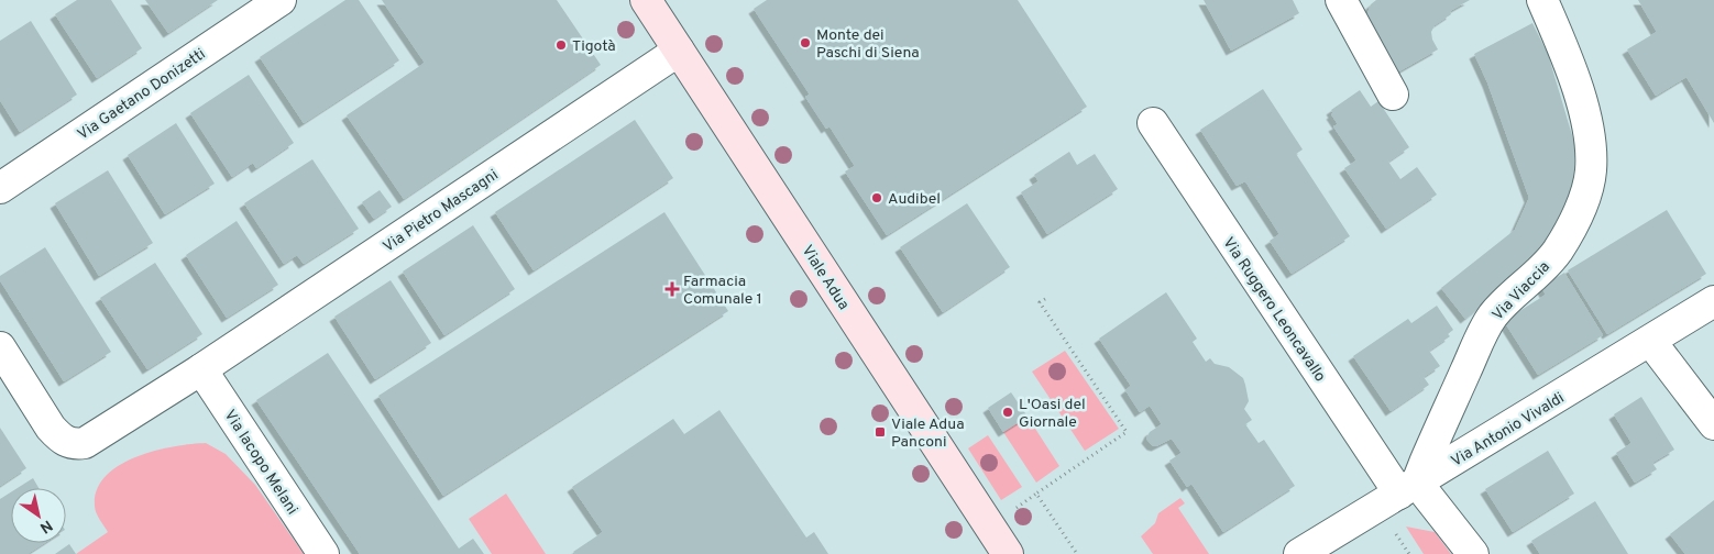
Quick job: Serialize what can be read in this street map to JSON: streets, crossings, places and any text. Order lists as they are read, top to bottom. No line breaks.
{"streets":{"main road":["Viale Adua"],"street":["Via Gaetano Donizetti","Via Pietro Mascagni","Via Viaccia","Via Ruggero Leoncavallo","Via Antonio Vivaldi","Via Iacopo Melani"]},"crossings":[["Via Pietro Mascagni","Viale Adua"],["Via Pietro Mascagni","Via Iacopo Melani"],["Via Viaccia","Via Ruggero Leoncavallo"],["Via Viaccia","Via Antonio Vivaldi"],["Via Ruggero Leoncavallo","Via Antonio Vivaldi"]],"places":{"other":["Monte dei Paschi di Siena","Tigotà","Audibel","L'Oasi del Giornale"],"health":["Farmacia Comunale 1"],"transit":["Viale Adua Panconi"]},"north":"bottom right"}
